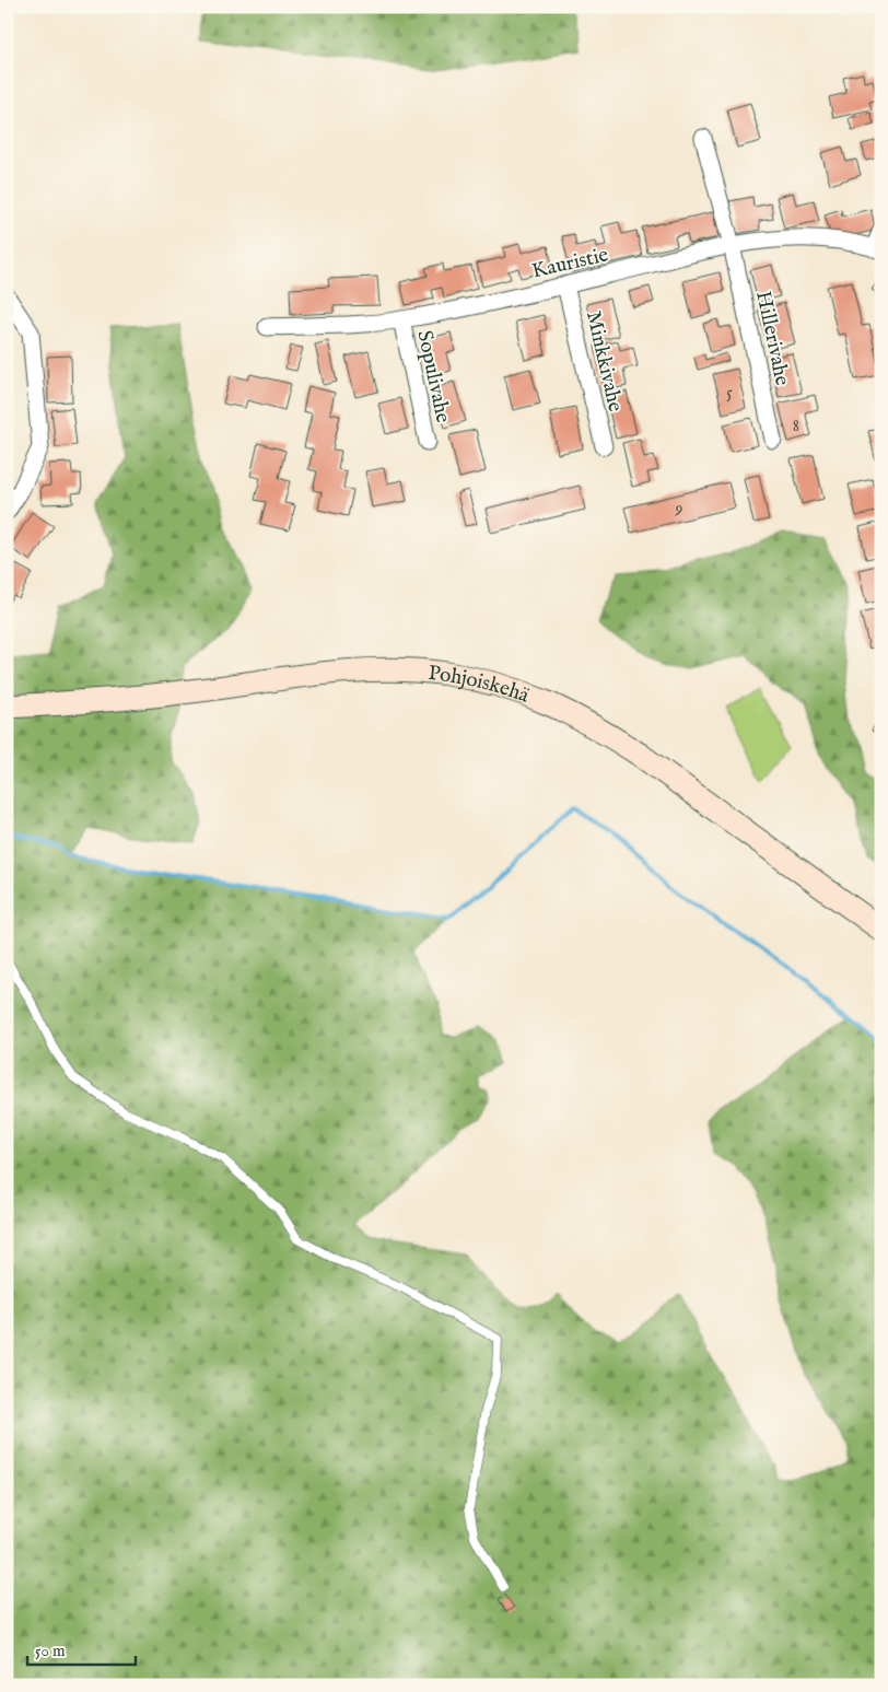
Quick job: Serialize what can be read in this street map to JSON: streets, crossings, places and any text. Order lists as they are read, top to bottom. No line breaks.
{"streets":{"main road":["Pohjoiskehä"],"street":["Kauristie","Hillerivahe","Minkkivahe","Sopulivahe"]},"crossings":[["Kauristie","Hillerivahe"],["Kauristie","Minkkivahe"],["Kauristie","Sopulivahe"]],"house_numbers":["5","8","9"],"scale_bar":"50 m"}
